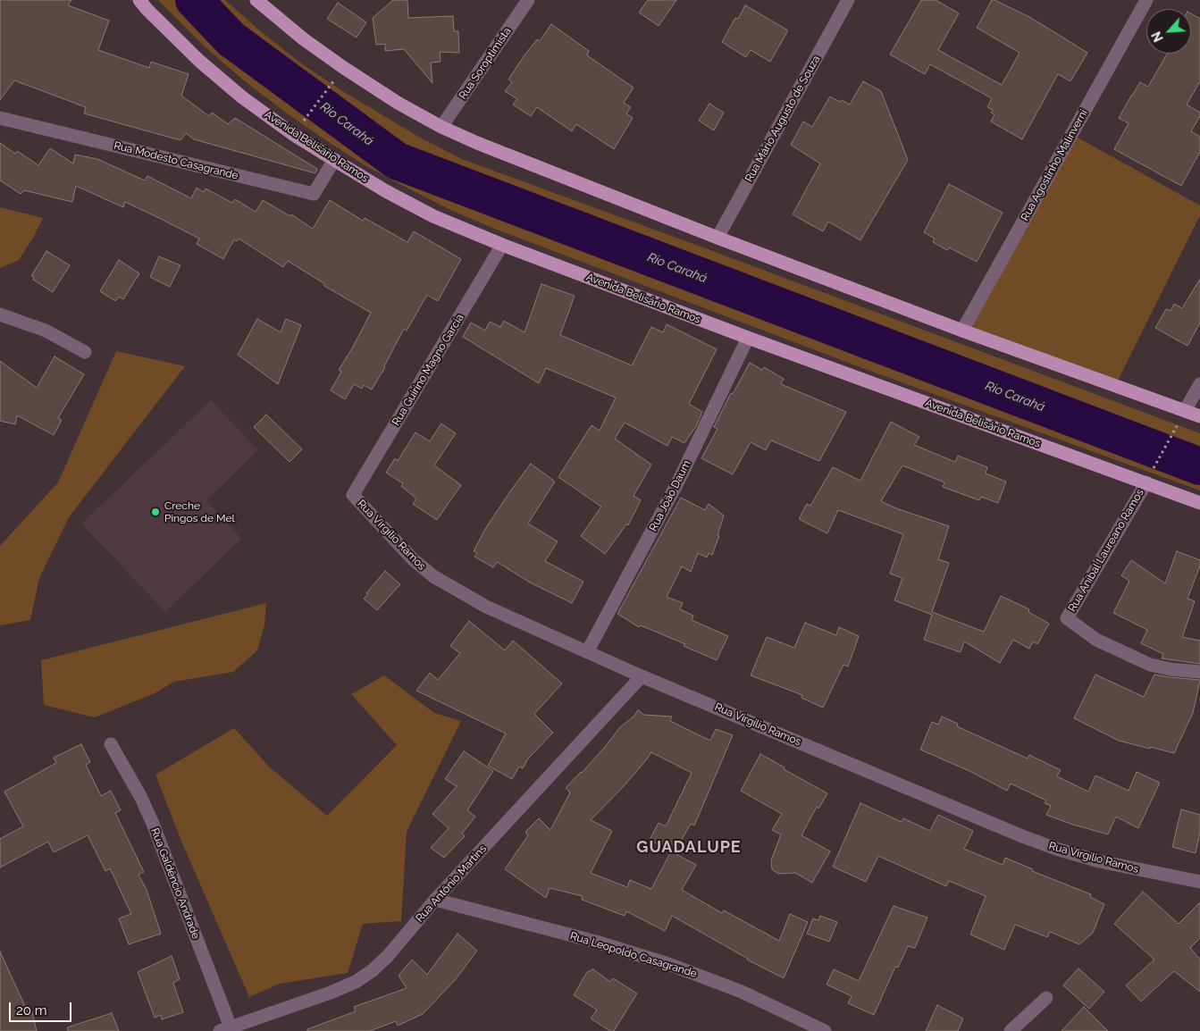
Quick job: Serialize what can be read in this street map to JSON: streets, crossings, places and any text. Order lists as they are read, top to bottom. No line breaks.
{"streets":{"main road":["Avenida Belisário Ramos"],"street":["Rua Soroptimista","Rua Mário Augusto de Souza","Rua Modesto Casagrande","Rua Agostinho Malinverni","Rua Guirino Magno Garcia","Rua João Daum","Rua Virgílio Ramos","Rua Aníbal Laureano Ramos","Rua Galdêncio Andrade","Rua Antônio Martins","Rua Leopoldo Casagrande"]},"crossings":[["Avenida Belisário Ramos","Rua Modesto Casagrande"],["Avenida Belisário Ramos","Rua Guirino Magno Garcia"],["Avenida Belisário Ramos","Rua João Daum"],["Avenida Belisário Ramos","Rua Aníbal Laureano Ramos"],["Rua Guirino Magno Garcia","Rua Virgílio Ramos"],["Rua João Daum","Rua Virgílio Ramos"],["Rua Virgílio Ramos","Rua Antônio Martins"],["Rua Galdêncio Andrade","Rua Antônio Martins"],["Rua Antônio Martins","Rua Leopoldo Casagrande"]],"districts":["GUADALUPE"],"water":["Rio Carahá"],"places":["Creche Pingos de Mel"],"scale_bar":"20 m","north":"bottom left"}
